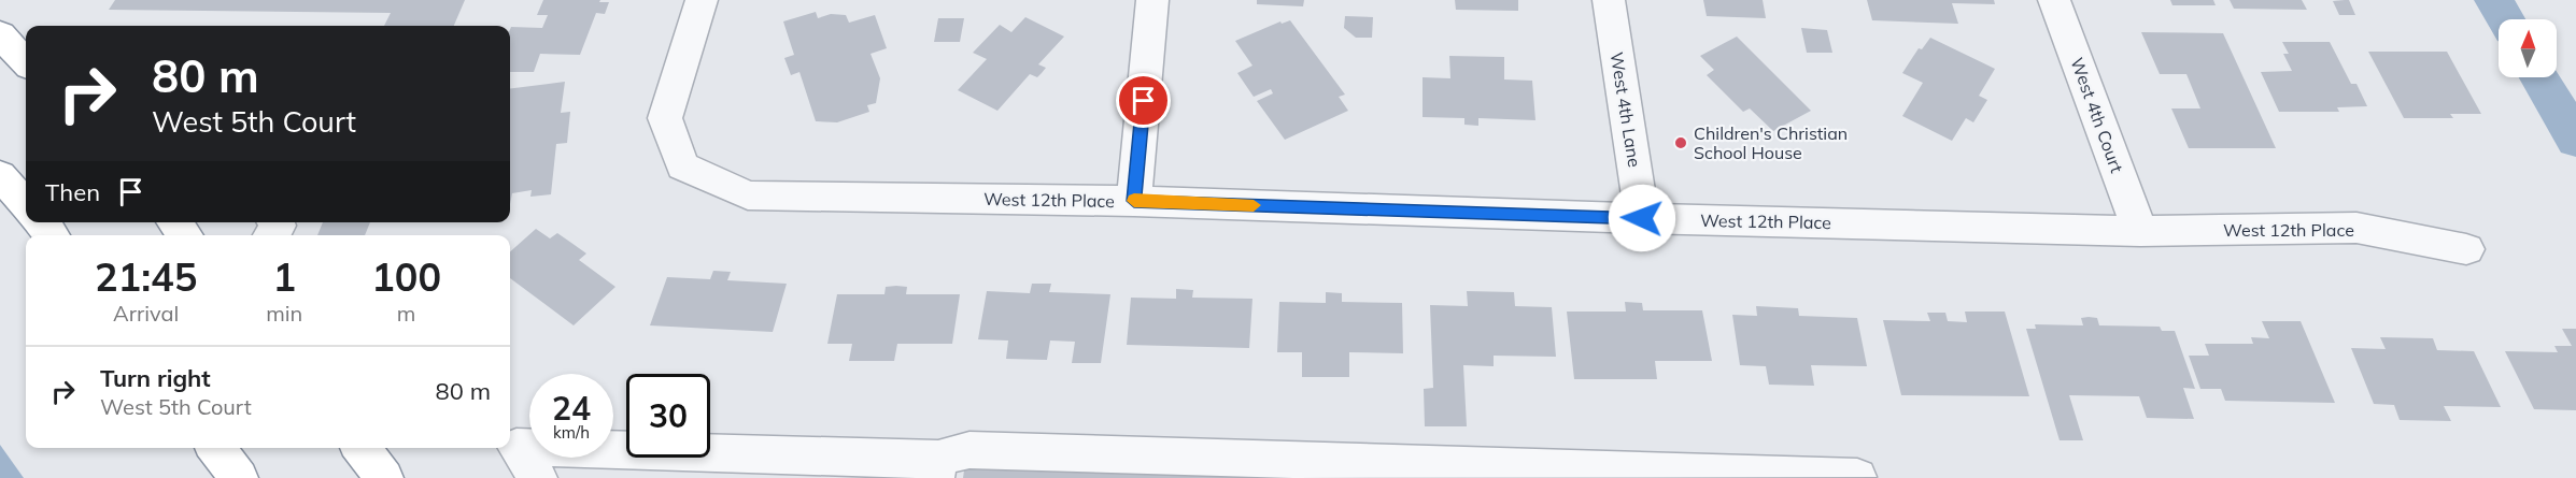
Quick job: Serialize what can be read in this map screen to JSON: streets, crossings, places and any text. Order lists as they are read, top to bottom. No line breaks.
{"streets":{"street":["West 4th Lane","West 4th Court","West 12th Place"]},"crossings":[["West 4th Lane","West 12th Place"],["West 4th Court","West 12th Place"]],"places":["Children's Christian School House"],"north":"top","page":{"turn":["80 m","West 5th Court"],"then":"Then","eta":["21:45","Arrival","1","min","100","m"],"list":[{"name":"Turn right","note":"West 5th Court","value":"80 m"}],"speed":"24 km/h","limit":"30"}}
